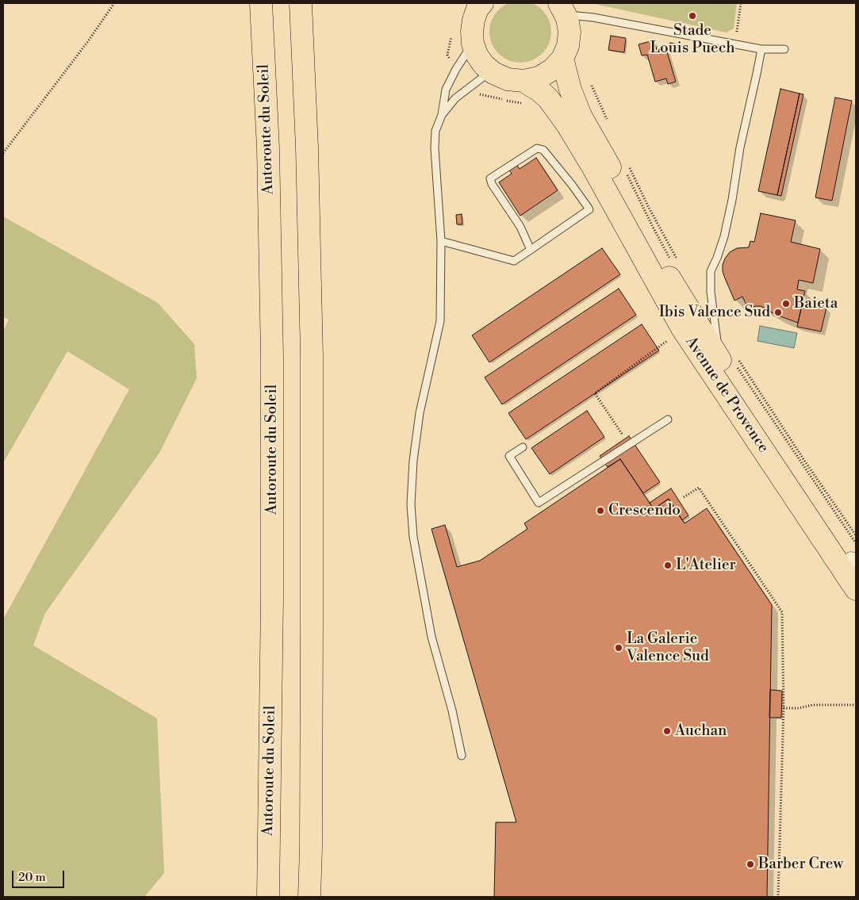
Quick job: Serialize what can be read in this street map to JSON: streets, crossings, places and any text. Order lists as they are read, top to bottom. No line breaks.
{"streets":{"main road":["Autoroute du Soleil","Avenue de Provence"]},"places":["Stade Louis Puech","Baieta","Ibis Valence Sud","Crescendo","L'Atelier","La Galerie Valence Sud","Auchan","Barber Crew"],"scale_bar":"20 m"}
